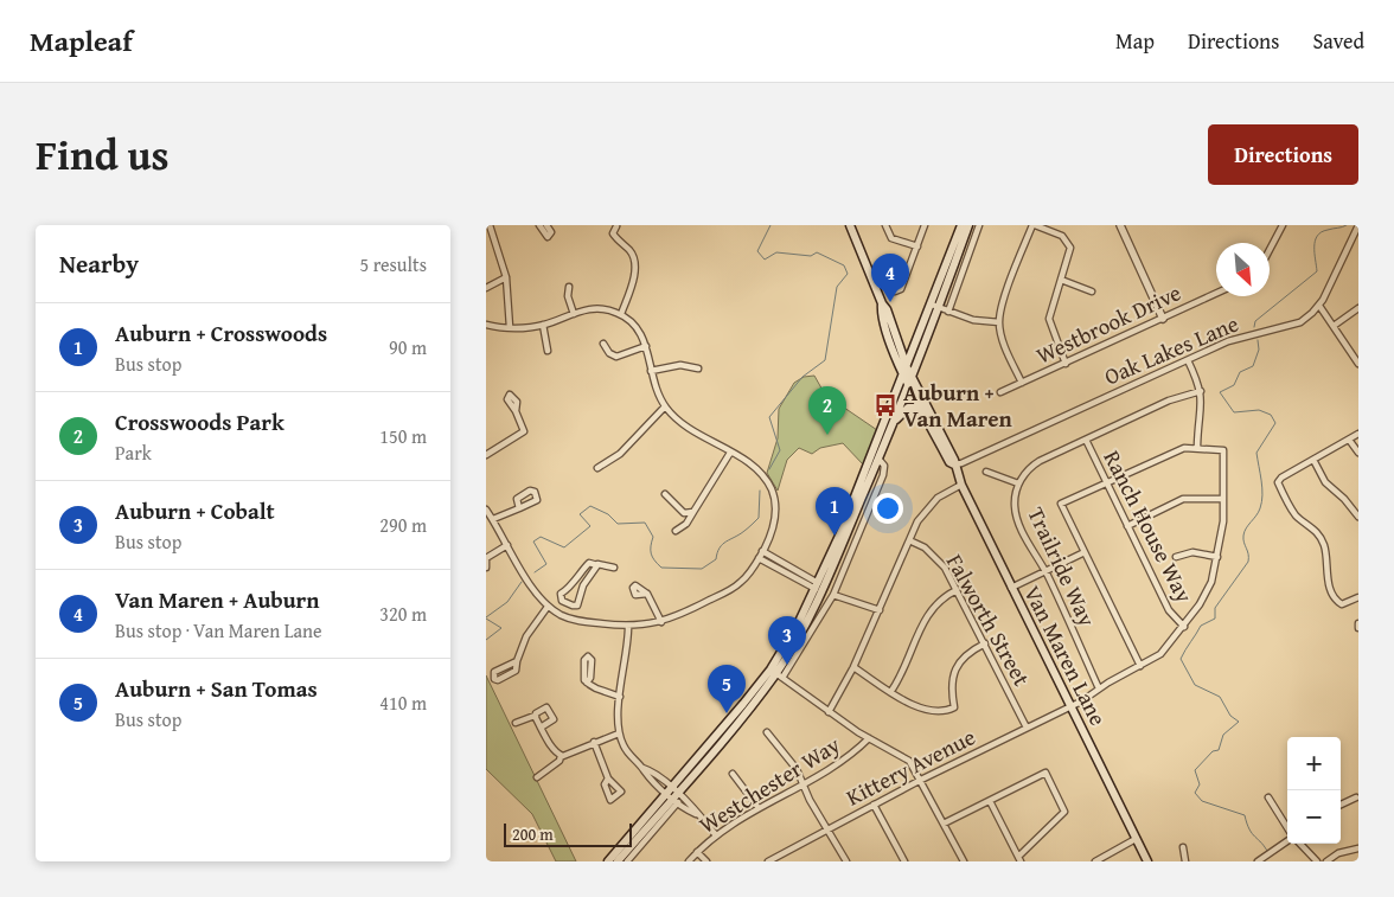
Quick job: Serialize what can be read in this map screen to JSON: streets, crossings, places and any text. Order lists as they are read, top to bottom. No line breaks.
{"streets":{"main road":["Van Maren Lane"],"street":["Westbrook Drive","Oak Lakes Lane","Ranch House Way","Trailride Way","Falworth Street","Kittery Avenue","Westchester Way"]},"crossings":[["Oak Lakes Lane","Van Maren Lane"],["Ranch House Way","Trailride Way"],["Ranch House Way","Kittery Avenue"],["Trailride Way","Kittery Avenue"],["Falworth Street","Kittery Avenue"],["Van Maren Lane","Kittery Avenue"]],"places":{"bus stop":["Auburn + Van Maren"]},"scale_bar":"200 m","north":"bottom right","page":{"header":"Mapleaf","nav":["Map","Directions","Saved"],"title":"Find us","buttons":"Directions","heading":["Nearby","5 results"],"pins":["4","2","1","3","5"],"list":[{"mark":"1","name":"Auburn + Crosswoods","note":"Bus stop","value":"90 m"},{"mark":"2","name":"Crosswoods Park","note":"Park","value":"150 m"},{"mark":"3","name":"Auburn + Cobalt","note":"Bus stop","value":"290 m"},{"mark":"4","name":"Van Maren + Auburn","note":"Bus stop · Van Maren Lane","value":"320 m"},{"mark":"5","name":"Auburn + San Tomas","note":"Bus stop","value":"410 m"}],"map_buttons":["+","−"],"scale":"200 m"}}
